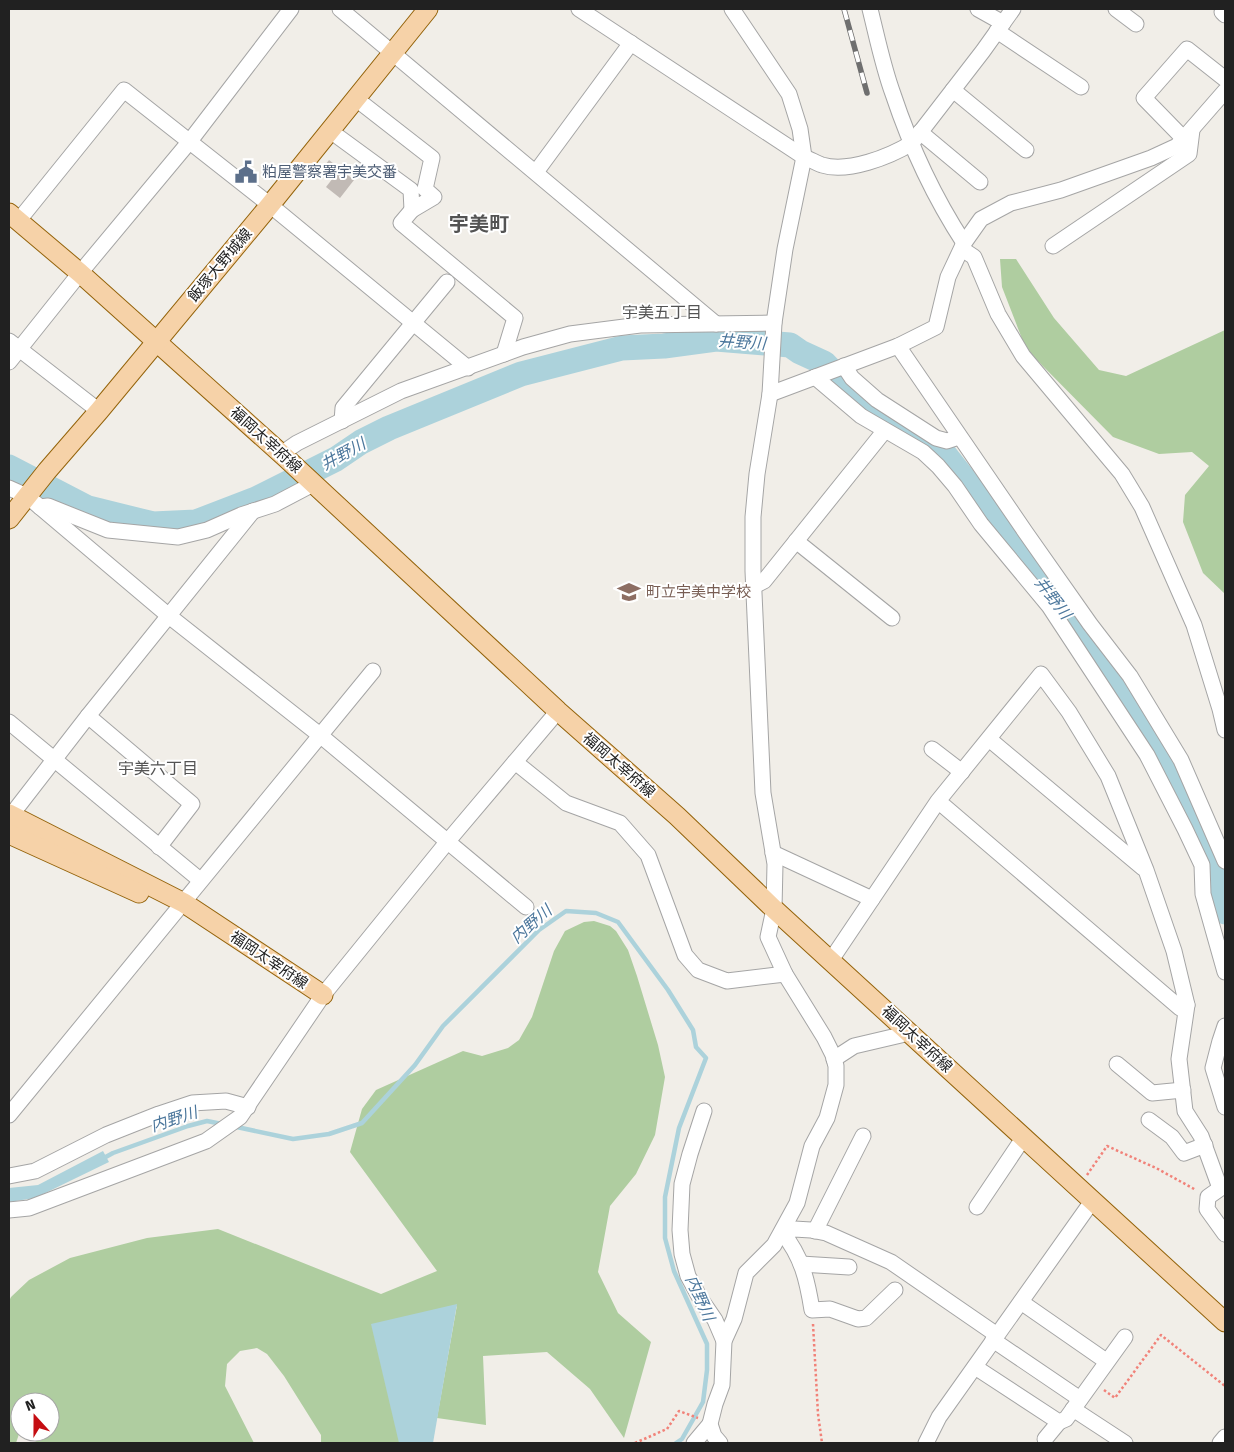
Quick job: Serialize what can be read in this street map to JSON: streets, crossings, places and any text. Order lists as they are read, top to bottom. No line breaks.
{"streets":{"main road":["飯塚大野城線","福岡太宰府線"]},"crossings":[["飯塚大野城線","福岡太宰府線"]],"districts":["宇美町","宇美五丁目","宇美六丁目"],"water":["井野川","内野川"],"places":{"public building":["粕屋警察署宇美交番"],"school or university":["町立宇美中学校"]},"north":"top"}
